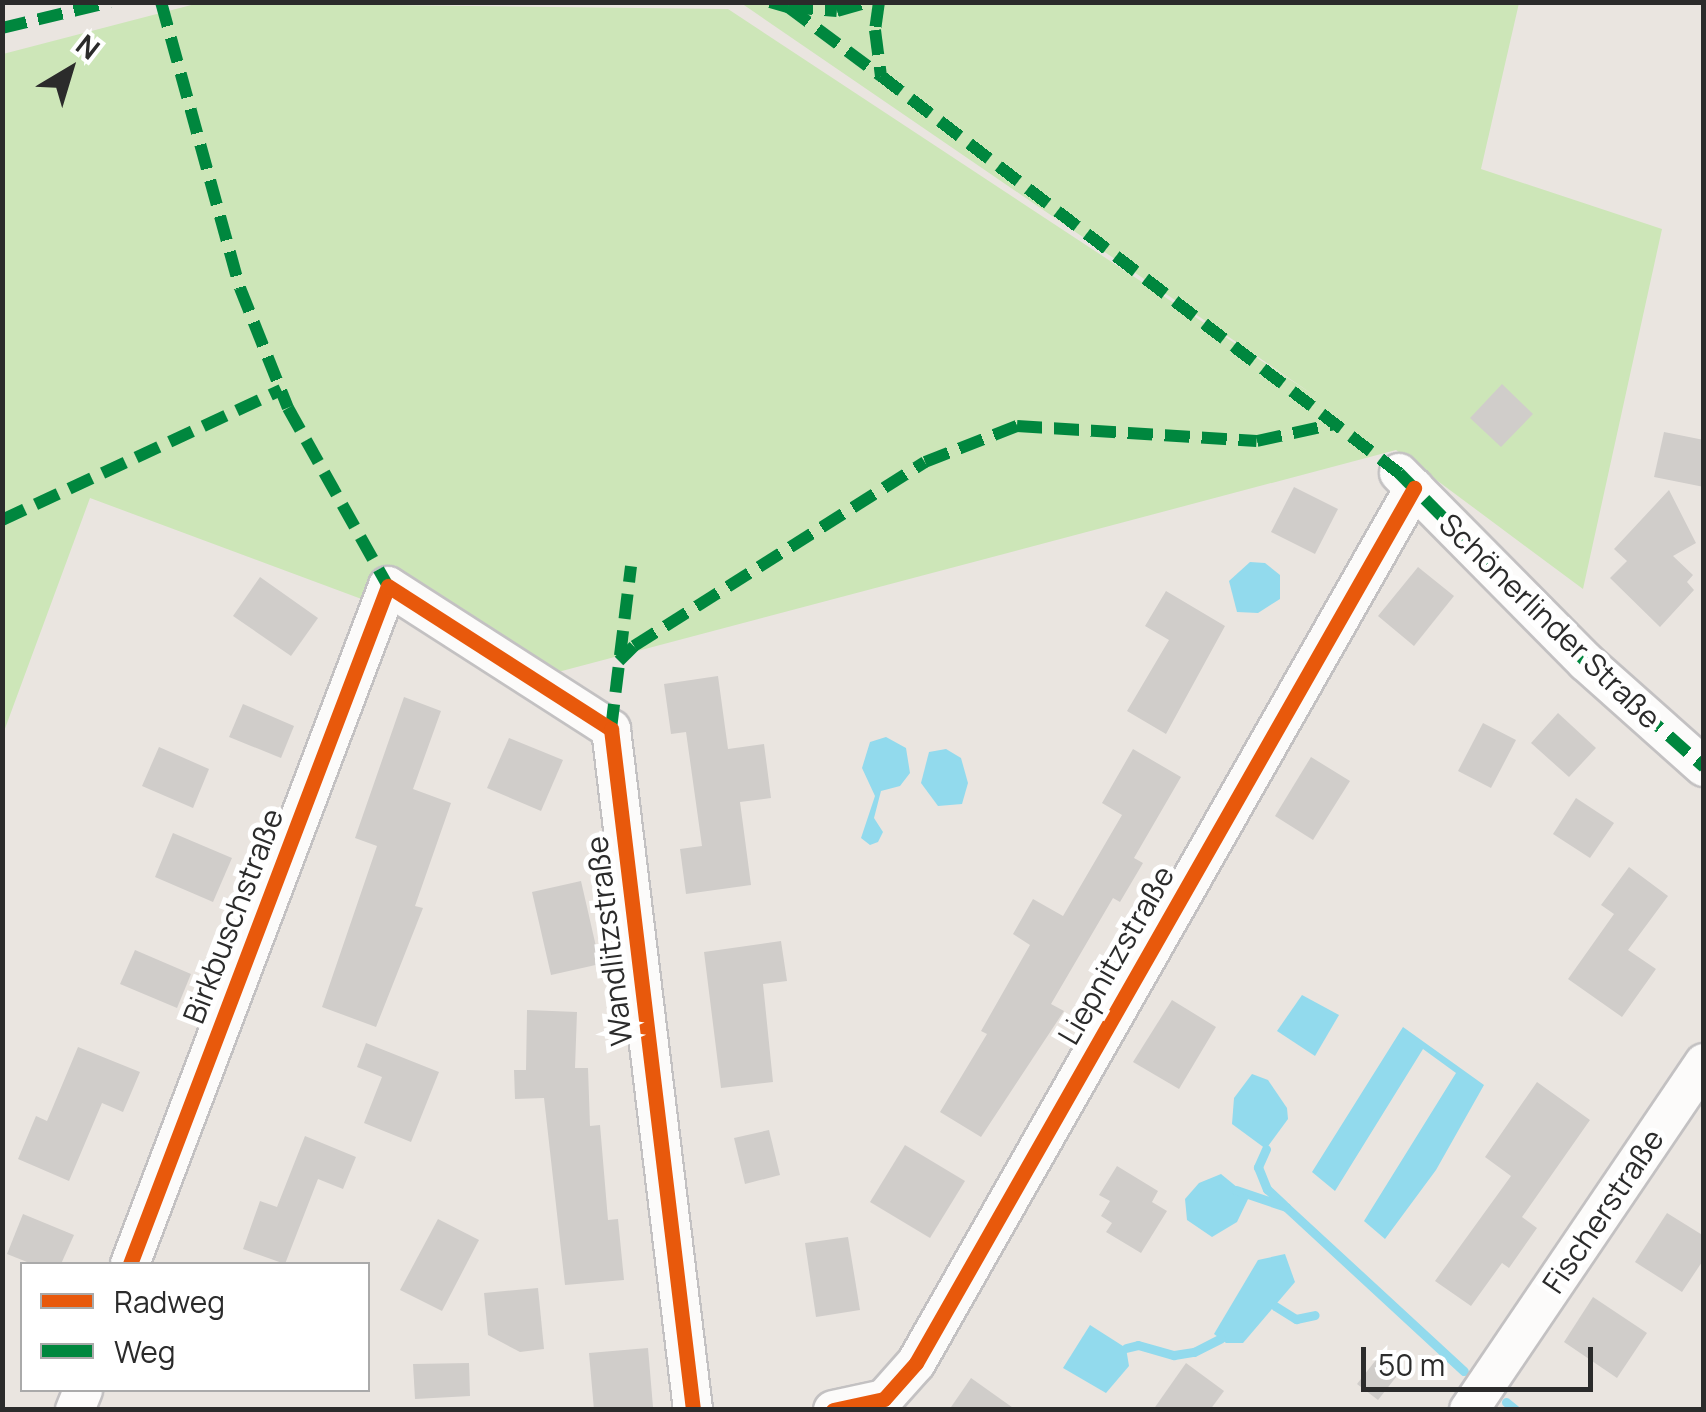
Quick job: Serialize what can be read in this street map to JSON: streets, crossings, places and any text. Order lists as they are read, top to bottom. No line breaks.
{"streets":{"street":["Schönerlinder Straße","Birkbuschstraße","Wandlitzstraße","Liepnitzstraße","Fischerstraße"]},"crossings":[["Schönerlinder Straße","Liepnitzstraße"],["Birkbuschstraße","Wandlitzstraße"]],"legend":["Radweg","Weg"],"scale_bar":"50 m","north":"top right"}
